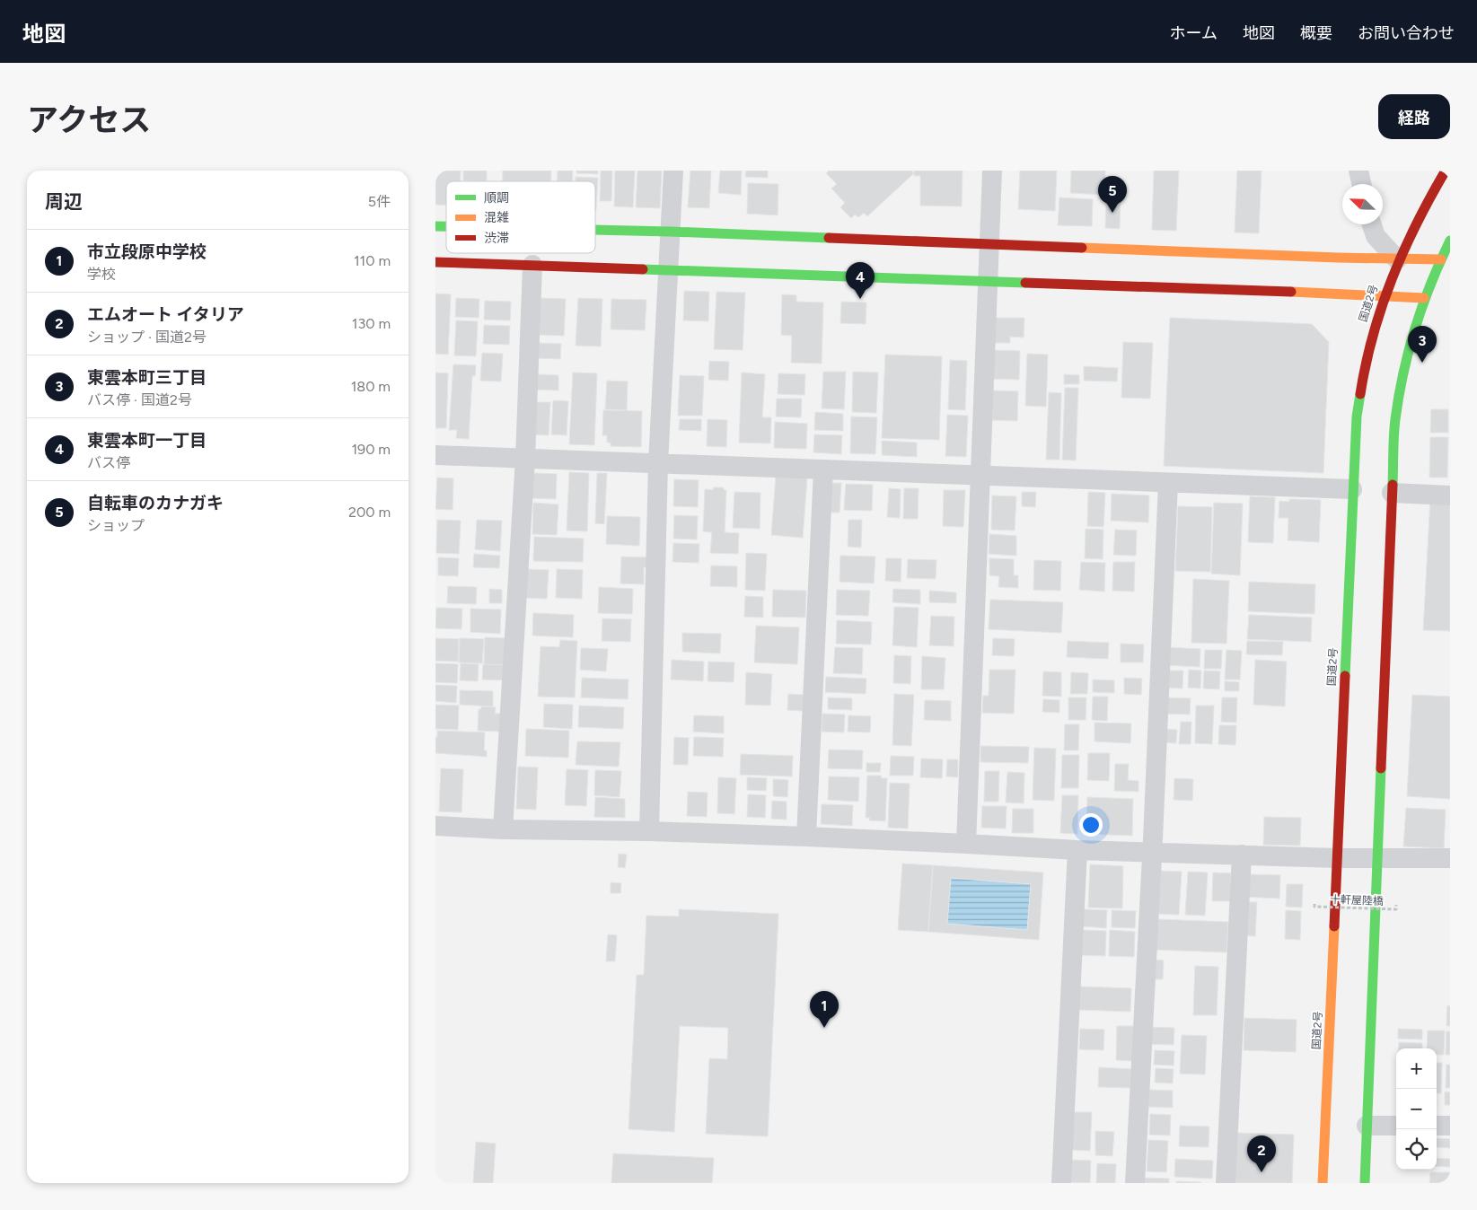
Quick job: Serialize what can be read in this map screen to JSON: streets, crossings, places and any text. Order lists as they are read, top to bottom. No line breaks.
{"streets":{"main road":["国道2号"],"path":["十軒屋陸橋"]},"legend":["順調","混雑","渋滞"],"north":"top left","page":{"header":"地図","nav":["ホーム","地図","概要","お問い合わせ"],"title":"アクセス","buttons":"経路","heading":["周辺","5件"],"pins":["5","4","3","1","2"],"list":[{"mark":"1","name":"市立段原中学校","note":"学校","value":"110 m"},{"mark":"2","name":"エムオート イタリア","note":"ショップ · 国道2号","value":"130 m"},{"mark":"3","name":"東雲本町三丁目","note":"バス停 · 国道2号","value":"180 m"},{"mark":"4","name":"東雲本町一丁目","note":"バス停","value":"190 m"},{"mark":"5","name":"自転車のカナガキ","note":"ショップ","value":"200 m"}],"map_buttons":["+","−"]}}
